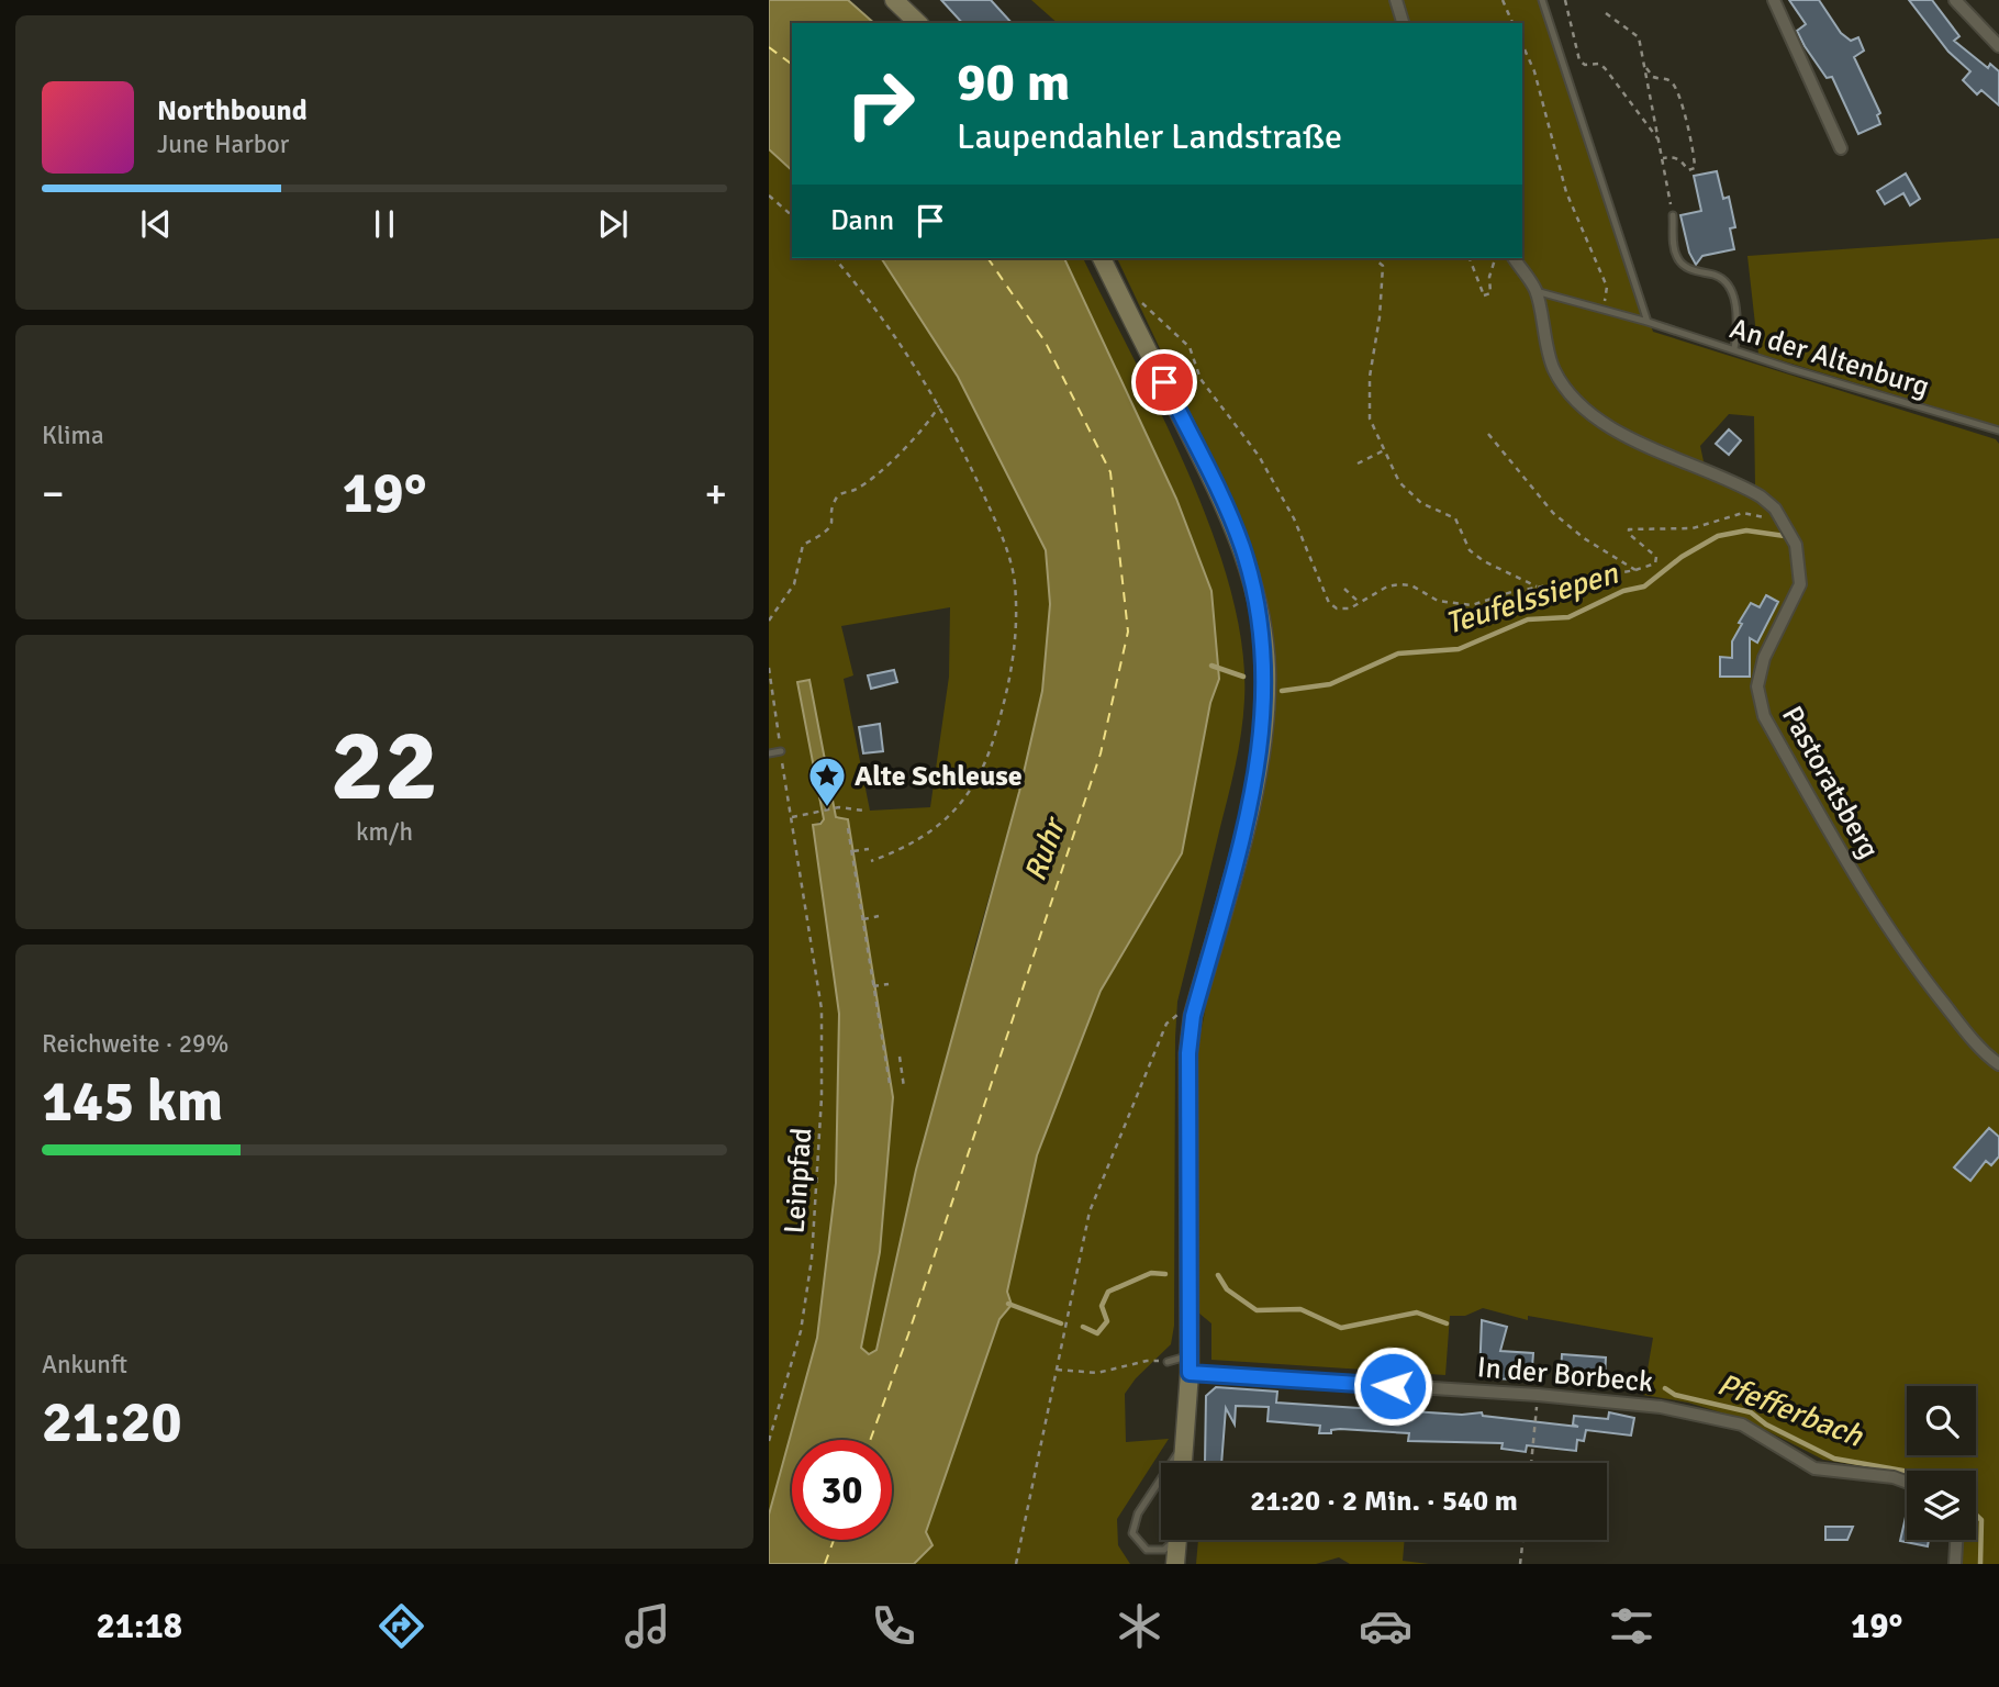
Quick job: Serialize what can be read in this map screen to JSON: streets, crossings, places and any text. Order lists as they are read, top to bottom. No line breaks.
{"streets":{"street":["Pastoratsberg","In der Borbeck"],"lane":["An der Altenburg"],"path":["Leinpfad"]},"crossings":[["An der Altenburg","Pastoratsberg"]],"water":["Teufelssiepen","Ruhr","Pfefferbach"],"places":{"place":["Alte Schleuse"]},"page":{"turn":["90 m","Laupendahler Landstraße"],"song":["Northbound","June Harbor"],"then":"Dann","tile":["Klima",["22","km/h"],["Reichweite · 29%","145 km"],["Ankunft","21:20"]],"heat":["−","19°","+"],"limit":"30","trip":"21:20 · 2 Min. · 540 m","tabs":["21:18","19°"]}}
